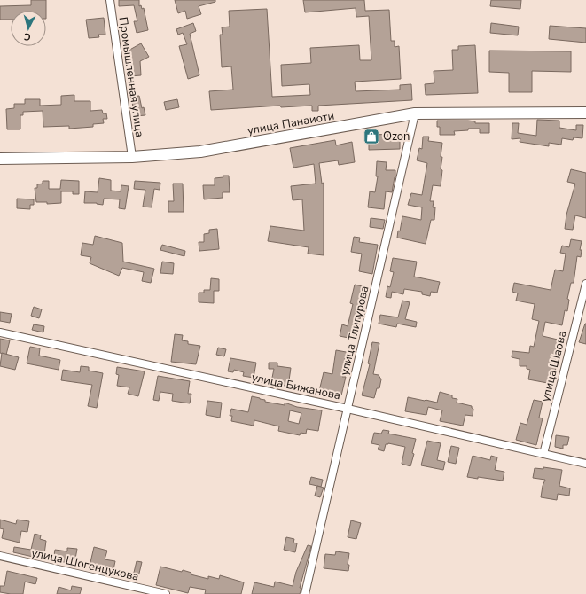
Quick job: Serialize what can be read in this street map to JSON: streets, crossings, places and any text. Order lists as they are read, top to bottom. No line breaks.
{"streets":{"street":["Промышленная улица","улица Панаиоти","улица Тлигурова","улица Шаова","улица Бижанова","улица Шогенцукова"]},"crossings":[["Промышленная улица","улица Панаиоти"],["улица Панаиоти","улица Тлигурова"],["улица Тлигурова","улица Бижанова"],["улица Шаова","улица Бижанова"]],"places":{"shop":["Ozon"]},"north":"bottom"}
